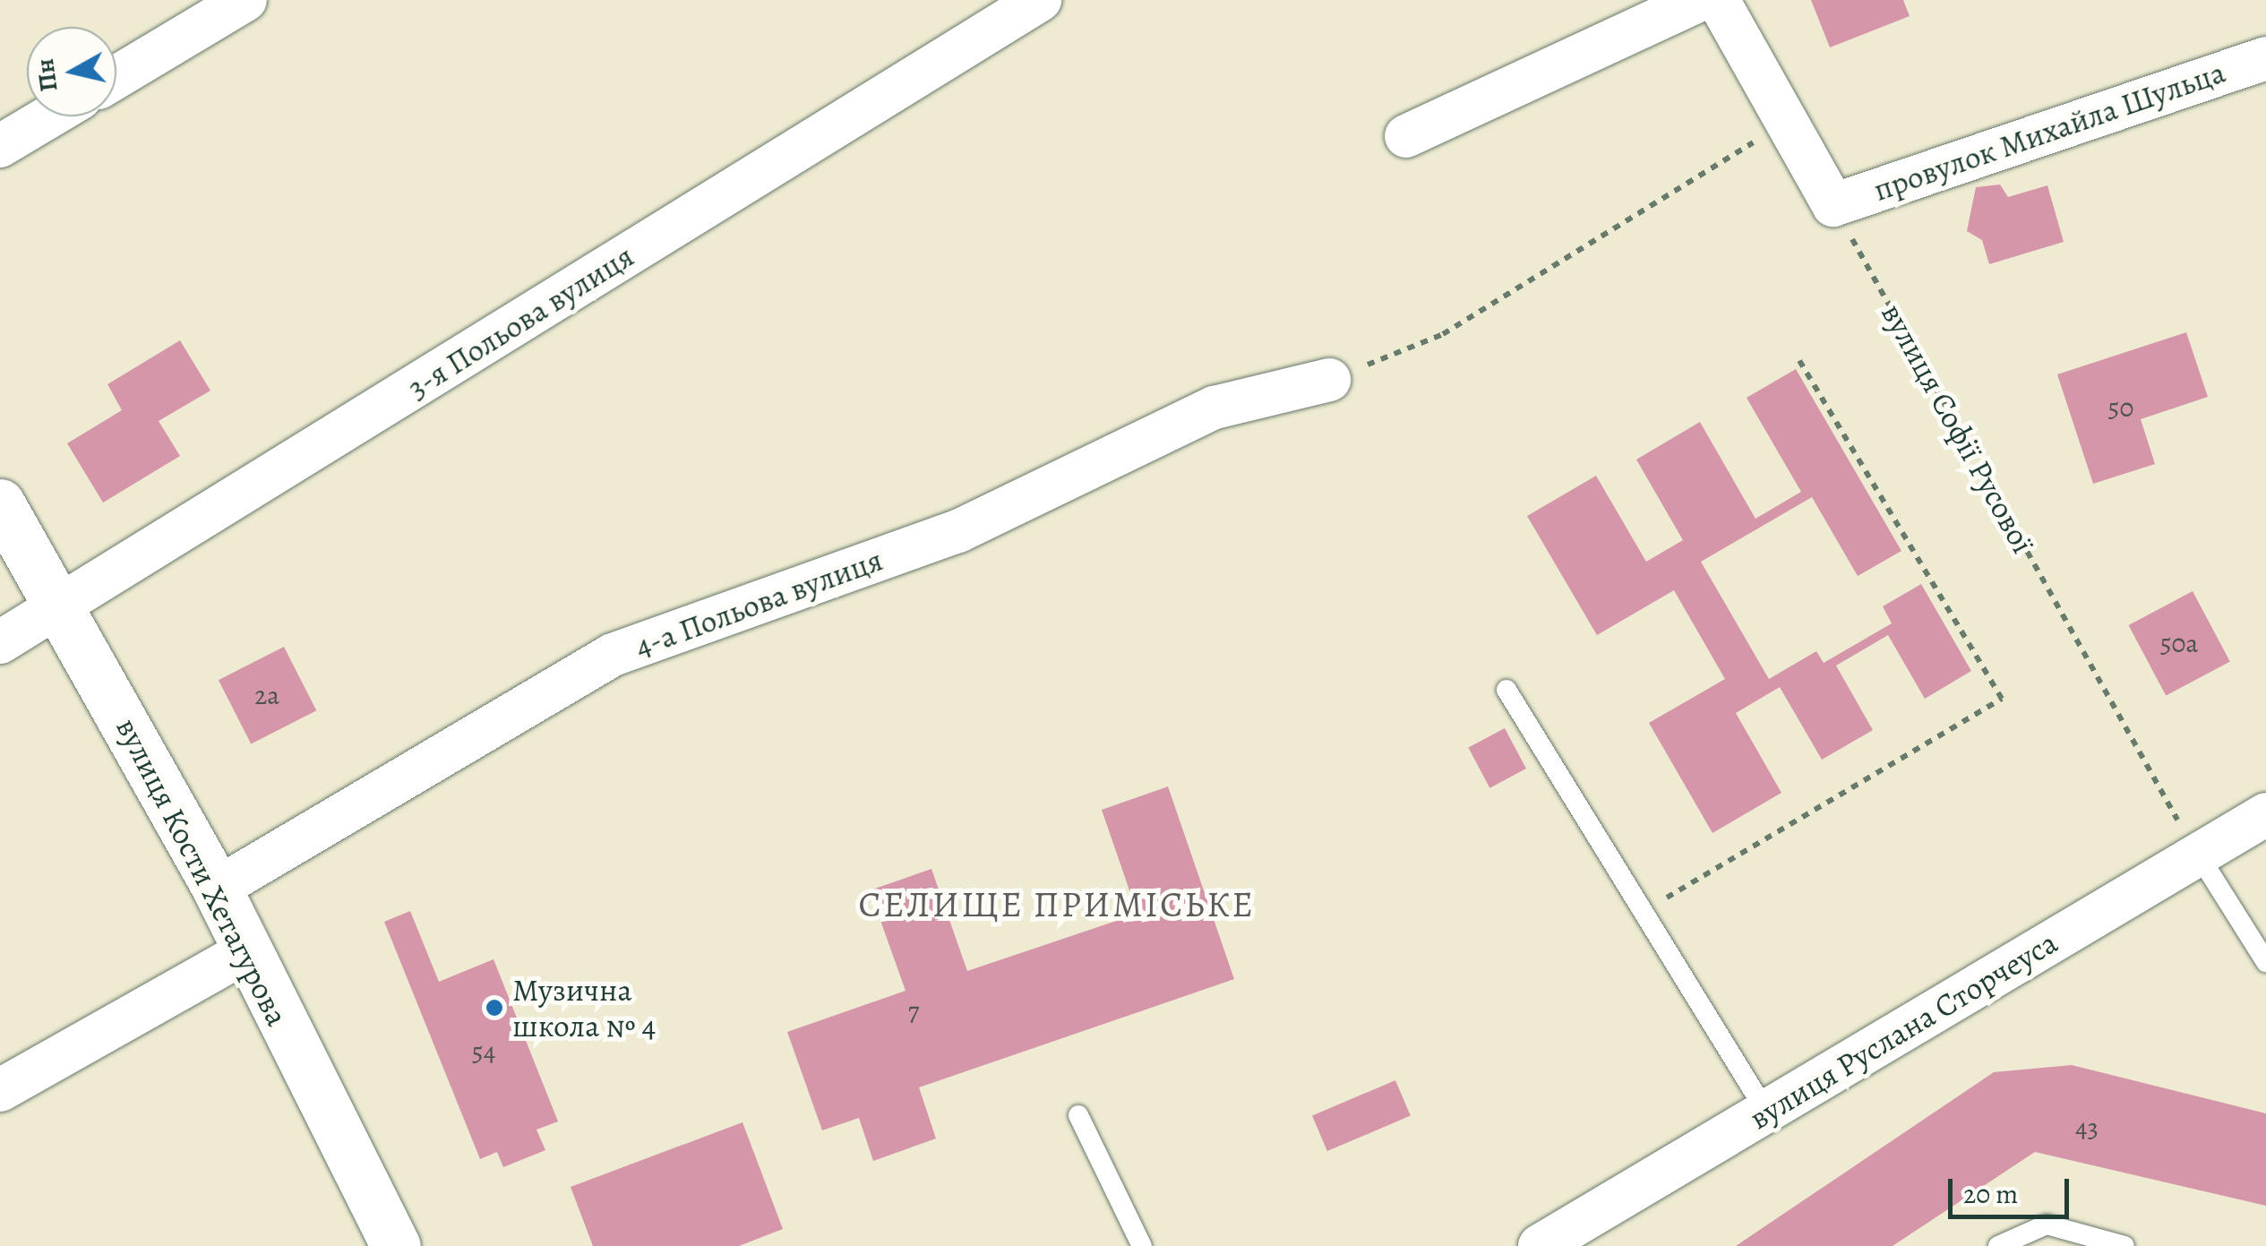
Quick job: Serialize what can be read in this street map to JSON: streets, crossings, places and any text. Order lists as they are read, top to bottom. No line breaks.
{"streets":{"street":["провулок Михайла Шульца","3-я Польова вулиця","4-а Польова вулиця","вулиця Кости Хетагурова","вулиця Руслана Сторчеуса"],"path":["вулиця Софії Русової"]},"crossings":[["провулок Михайла Шульца","вулиця Софії Русової"],["3-я Польова вулиця","вулиця Кости Хетагурова"],["вулиця Софії Русової","вулиця Руслана Сторчеуса"],["4-а Польова вулиця","вулиця Кости Хетагурова"]],"districts":["СЕЛИЩЕ ПРИМІСЬКЕ"],"places":["Музична школа № 4"],"house_numbers":["50","50а","2а","7","54","43"],"scale_bar":"20 m","north":"left"}
